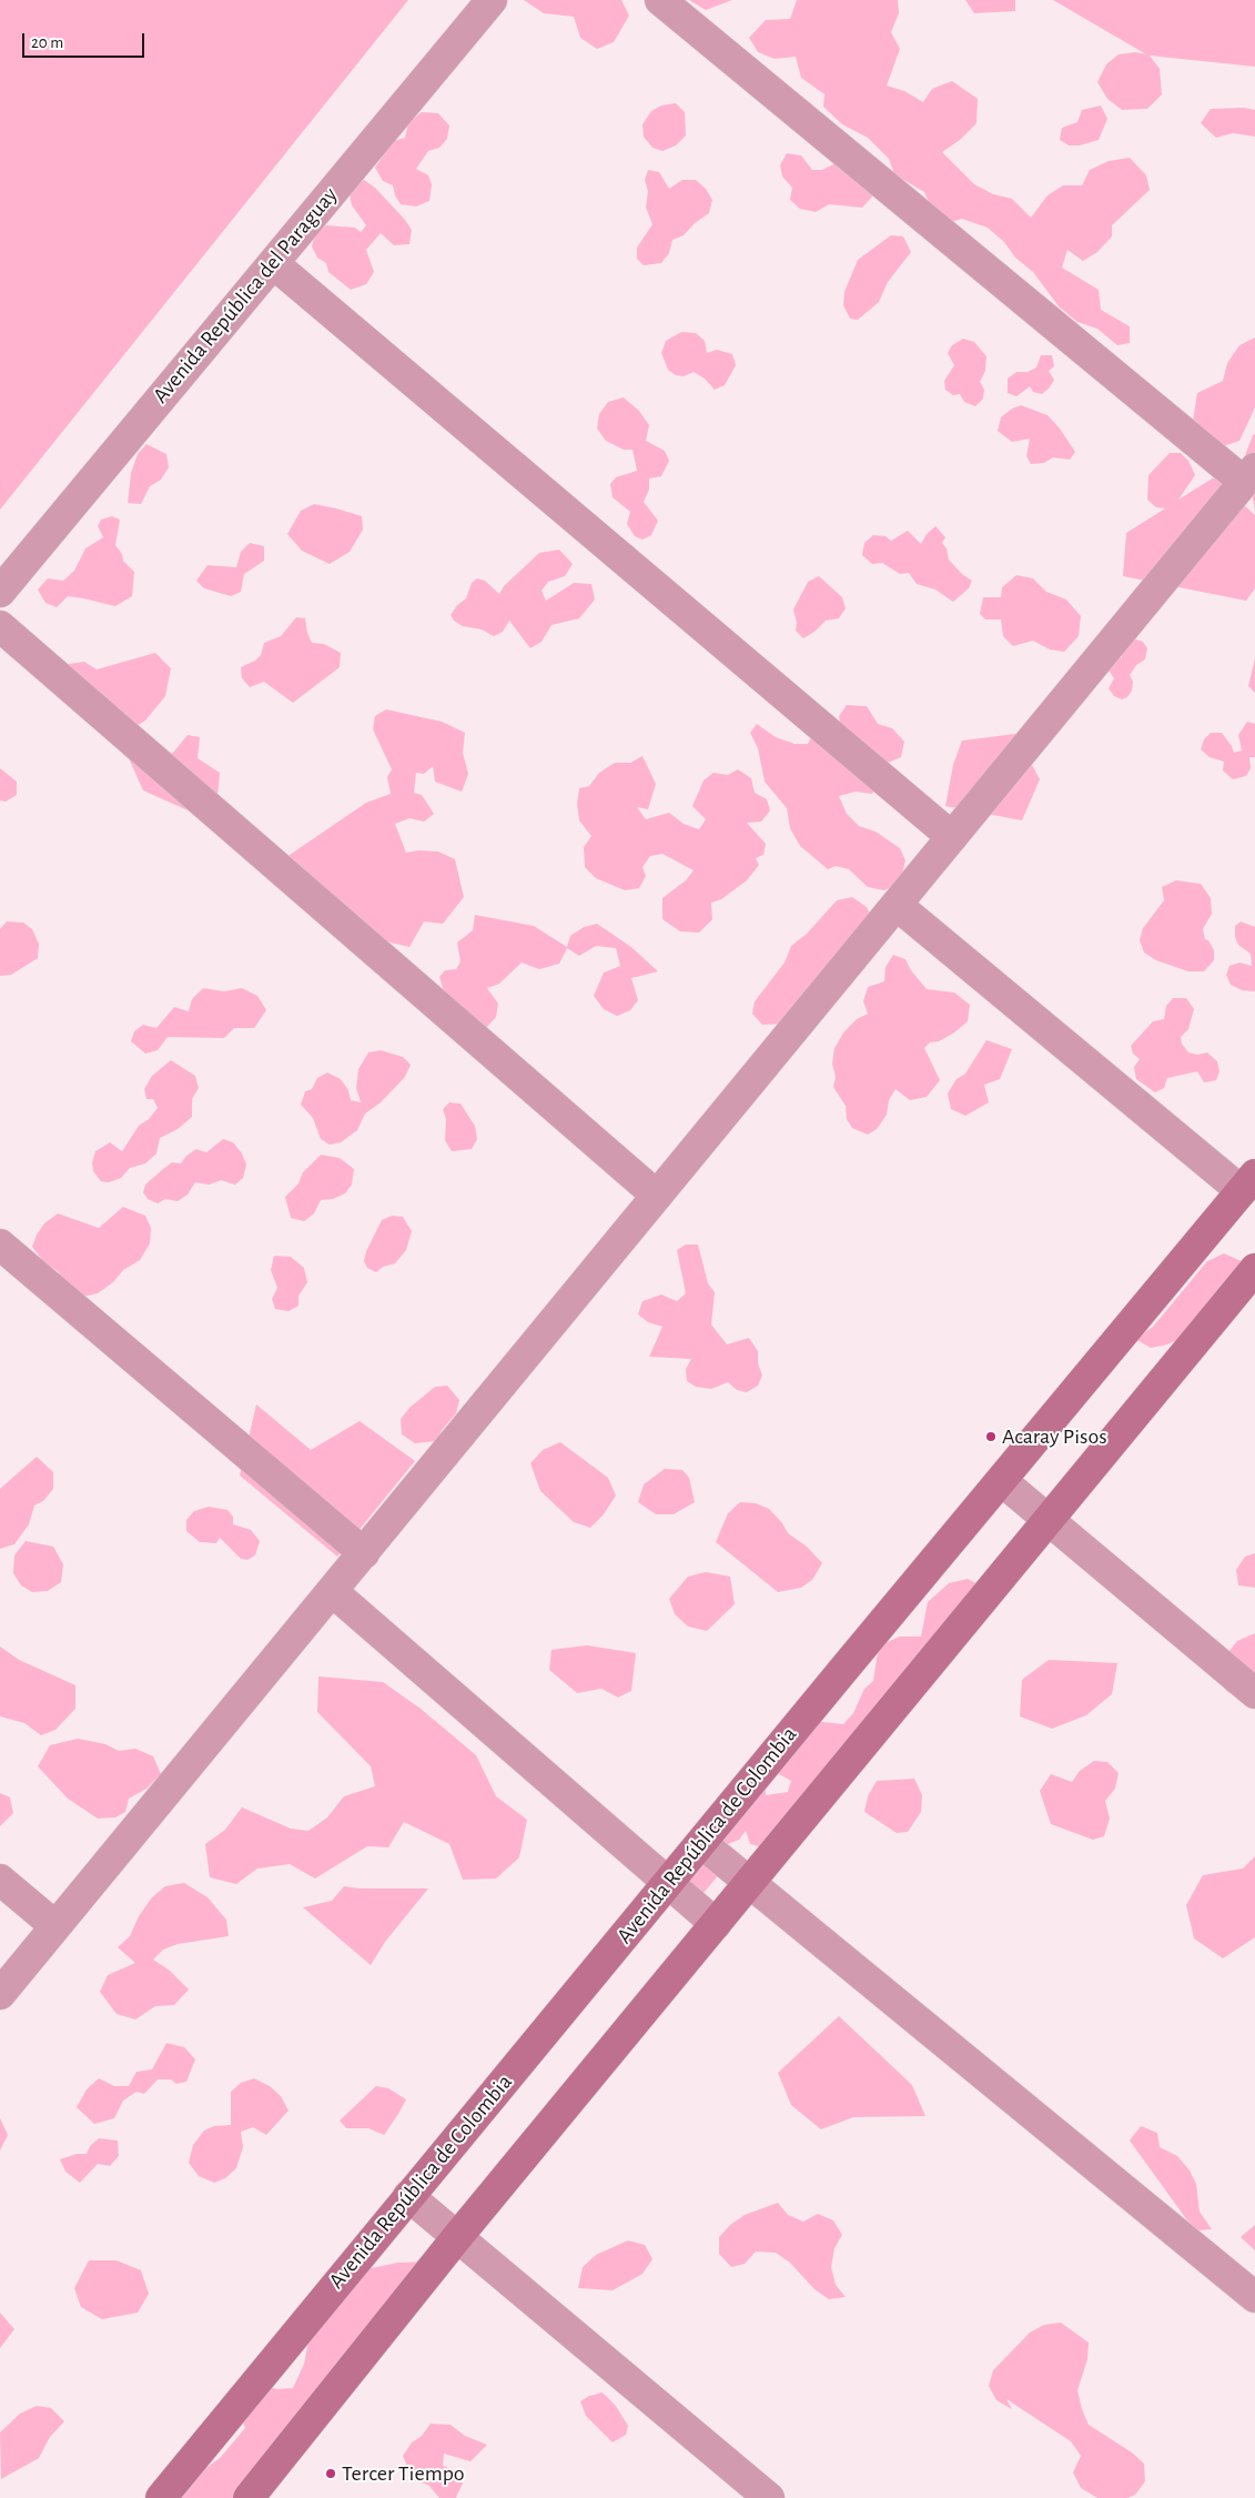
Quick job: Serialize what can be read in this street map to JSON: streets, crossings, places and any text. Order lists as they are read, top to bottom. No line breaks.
{"streets":{"street":["Avenida República del Paraguay","Avenida República de Colombia"]},"places":["Acaray Pisos","Tercer Tiempo"],"scale_bar":"20 m"}
